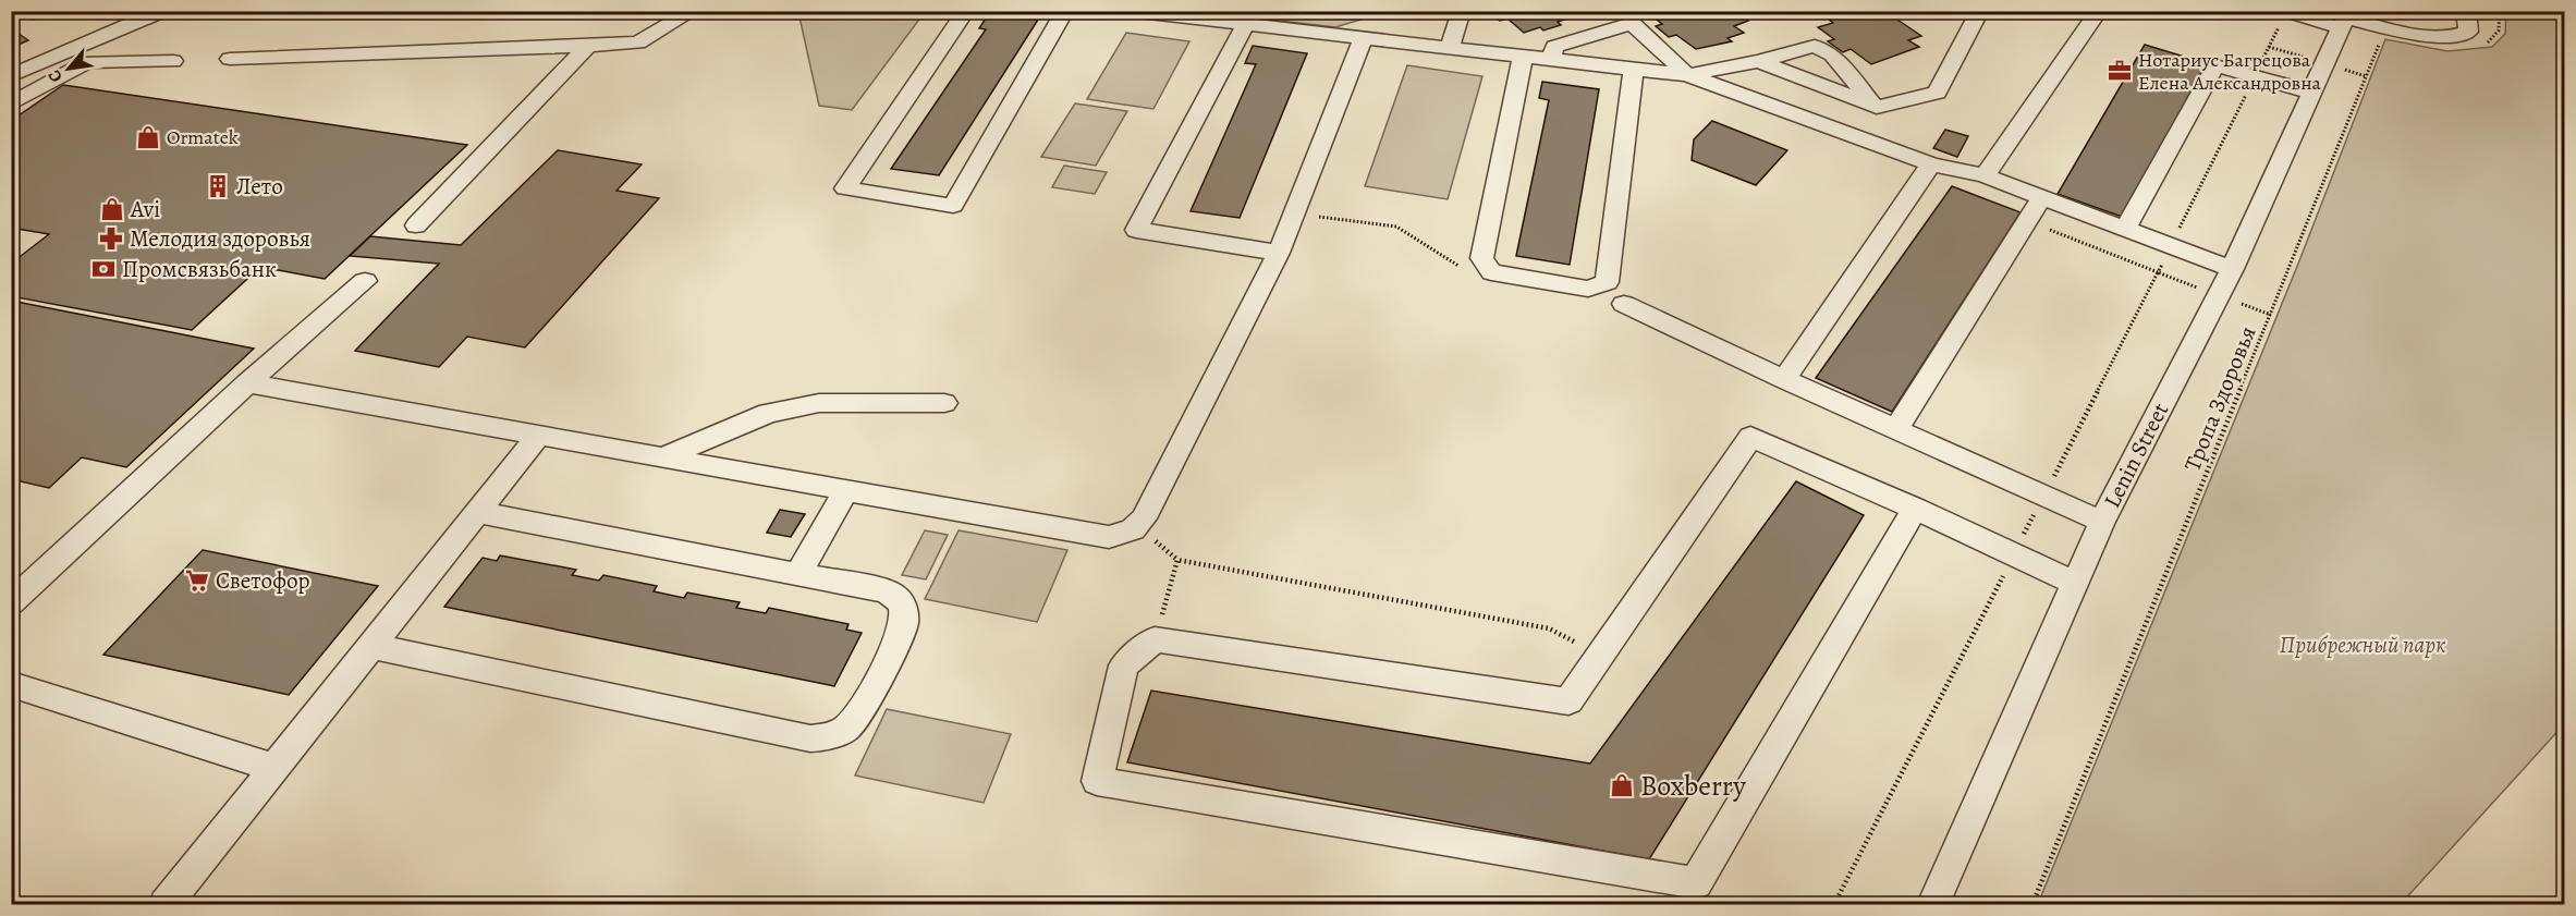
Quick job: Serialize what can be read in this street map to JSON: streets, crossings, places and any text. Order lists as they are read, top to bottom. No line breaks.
{"streets":{"street":["Lenin Street"],"path":["Тропа Здоровья"]},"parks":["Прибрежный парк"],"places":{"office":["Нотариус Багрецова Елена Александровна"],"shop":["Ormatek","Avi","Boxberry"],"building":["Лето"],"pharmacy":["Мелодия здоровья"],"bank":["Промсвязьбанк"],"supermarket":["Светофор"]},"north":"bottom left"}
